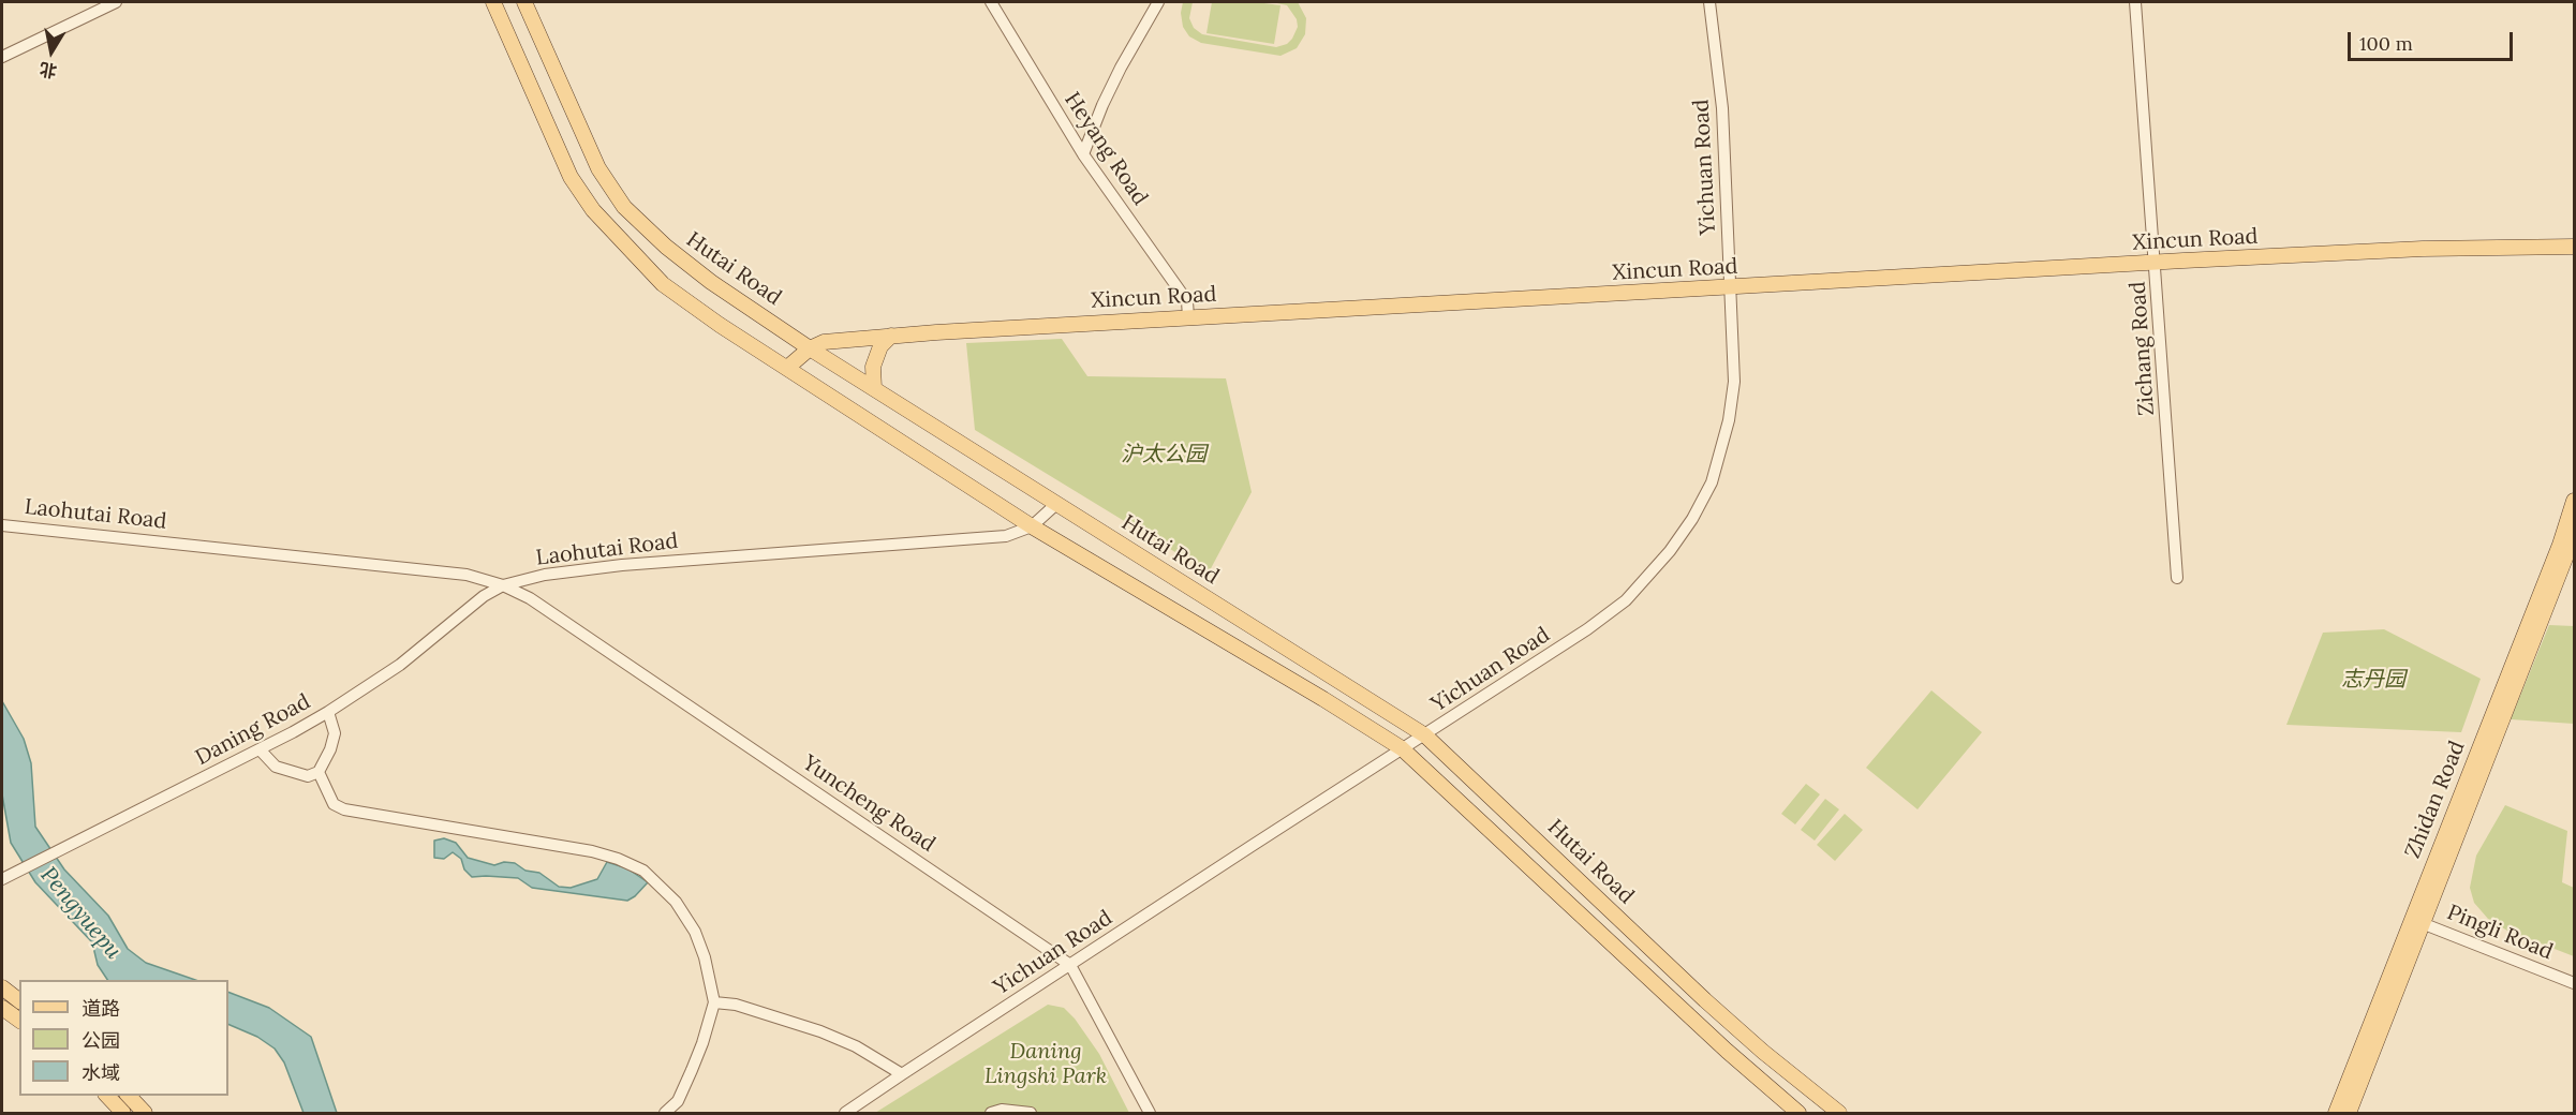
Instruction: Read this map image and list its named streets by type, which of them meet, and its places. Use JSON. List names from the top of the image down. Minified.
{"streets":{"main road":["Xincun Road","Hutai Road","Zhidan Road"],"street":["Heyang Road","Yichuan Road","Zichang Road","Laohutai Road","Daning Road","Yuncheng Road","Pingli Road"]},"crossings":[["Heyang Road","Xincun Road"],["Yichuan Road","Xincun Road"],["Yichuan Road","Hutai Road"],["Yichuan Road","Yuncheng Road"],["Xincun Road","Hutai Road"],["Xincun Road","Zichang Road"],["Hutai Road","Laohutai Road"],["Laohutai Road","Daning Road"],["Laohutai Road","Yuncheng Road"],["Daning Road","Yuncheng Road"],["Zhidan Road","Pingli Road"]],"water":["Pengyuepu"],"parks":["沪太公园","志丹园","Daning Lingshi Park"],"legend":["道路","公园","水域"],"scale_bar":"100 m","north":"bottom"}
